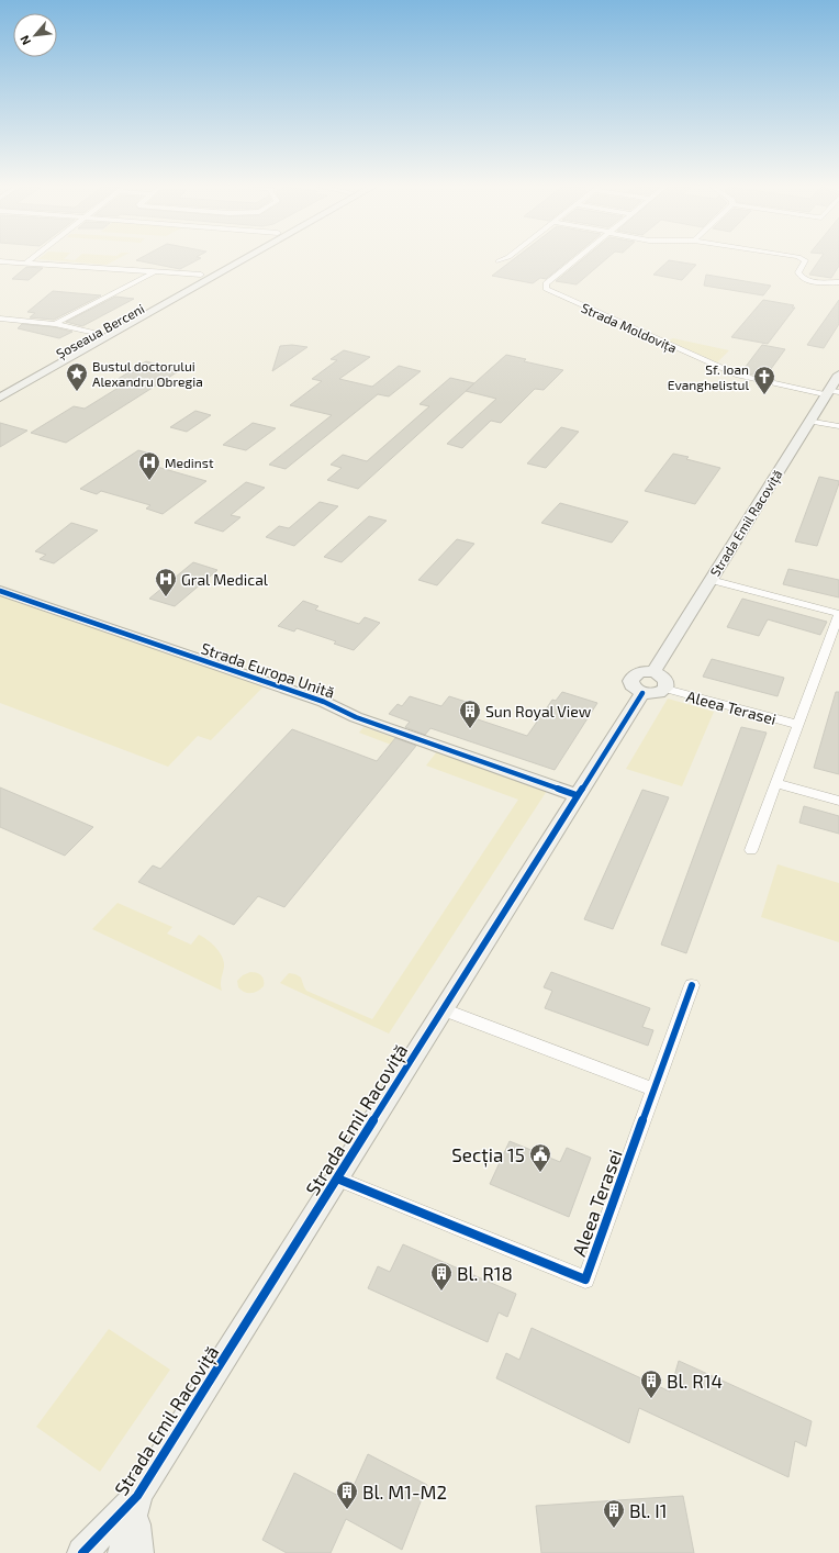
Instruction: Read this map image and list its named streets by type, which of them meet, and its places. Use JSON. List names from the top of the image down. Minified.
{"streets":{"street":["Strada Moldovița","Șoseaua Berceni","Strada Emil Racoviță","Strada Europa Unită","Aleea Terasei"]},"crossings":[["Strada Moldovița","Strada Emil Racoviță"],["Strada Emil Racoviță","Strada Europa Unită"],["Strada Emil Racoviță","Aleea Terasei"]],"places":{"place":["Bustul doctorului Alexandru Obregia"],"church":["Sf. Ioan Evanghelistul"],"hospital":["Medinst","Gral Medical"],"building":["Sun Royal View","Bl. R18","Bl. R14","Bl. M1-M2","Bl. I1"],"public building":["Secția 15"]},"north":"bottom left"}
